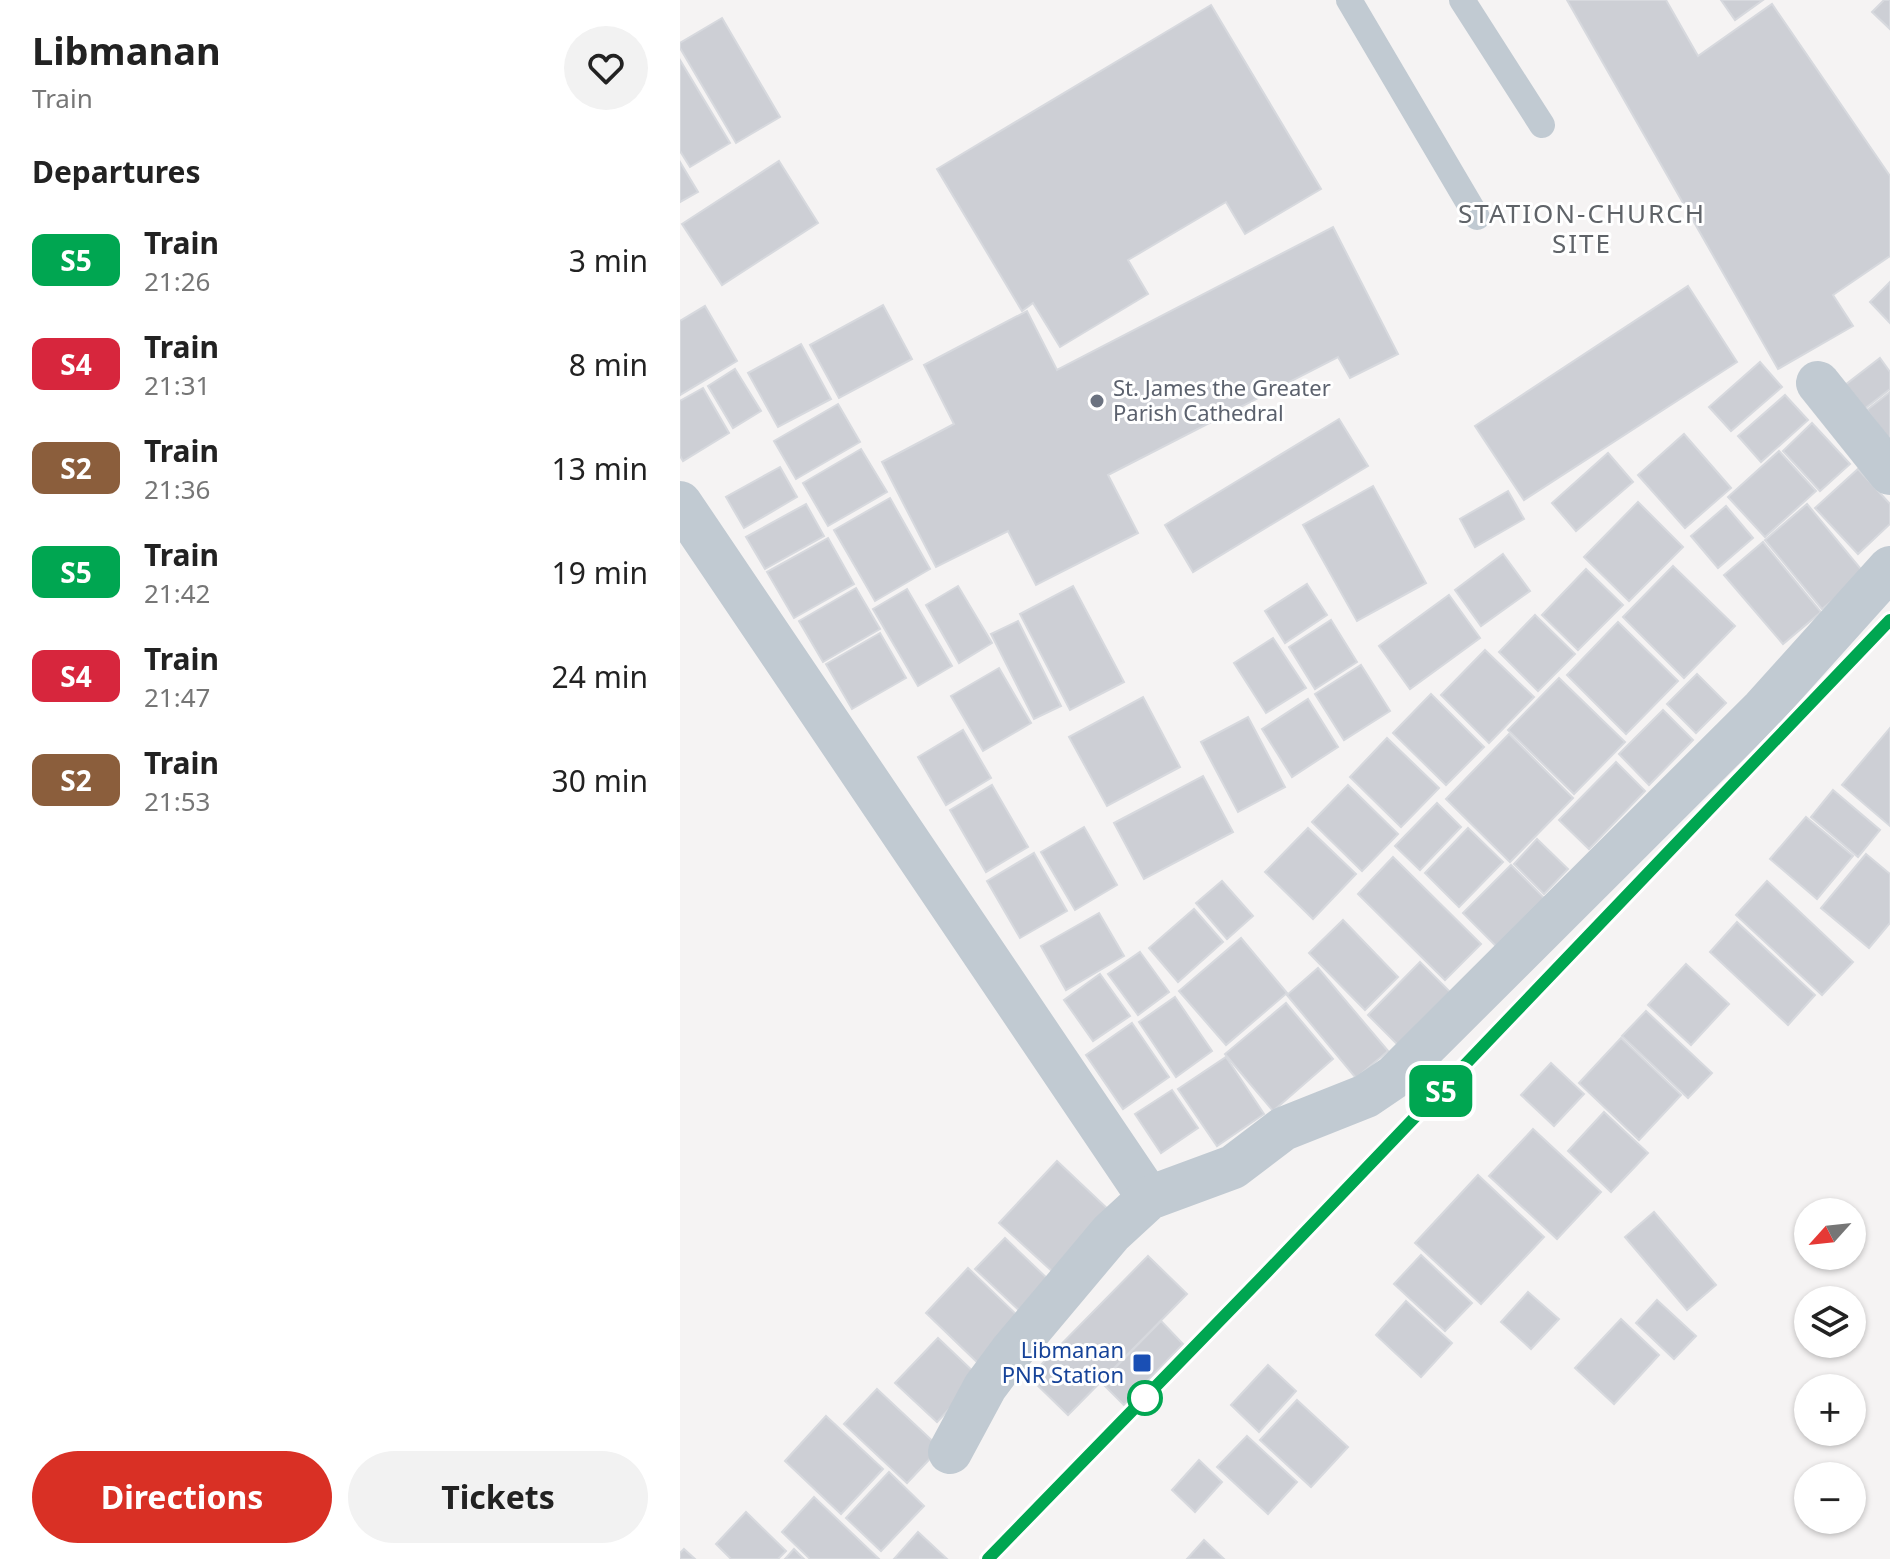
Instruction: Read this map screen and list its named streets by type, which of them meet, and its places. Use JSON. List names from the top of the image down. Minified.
{"districts":["STATION-CHURCH SITE"],"places":{"other":["St. James the Greater Parish Cathedral"],"transit":["Libmanan PNR Station"]},"north":"bottom left","page":{"heading":[["Libmanan","Train"],"Departures"],"on_map":"S5","list":[{"mark":"S5","name":"Train","note":"21:26","value":"3 min"},{"mark":"S4","name":"Train","note":"21:31","value":"8 min"},{"mark":"S2","name":"Train","note":"21:36","value":"13 min"},{"mark":"S5","name":"Train","note":"21:42","value":"19 min"},{"mark":"S4","name":"Train","note":"21:47","value":"24 min"},{"mark":"S2","name":"Train","note":"21:53","value":"30 min"}],"map_buttons":["+","−"],"buttons":["Directions","Tickets"]}}
